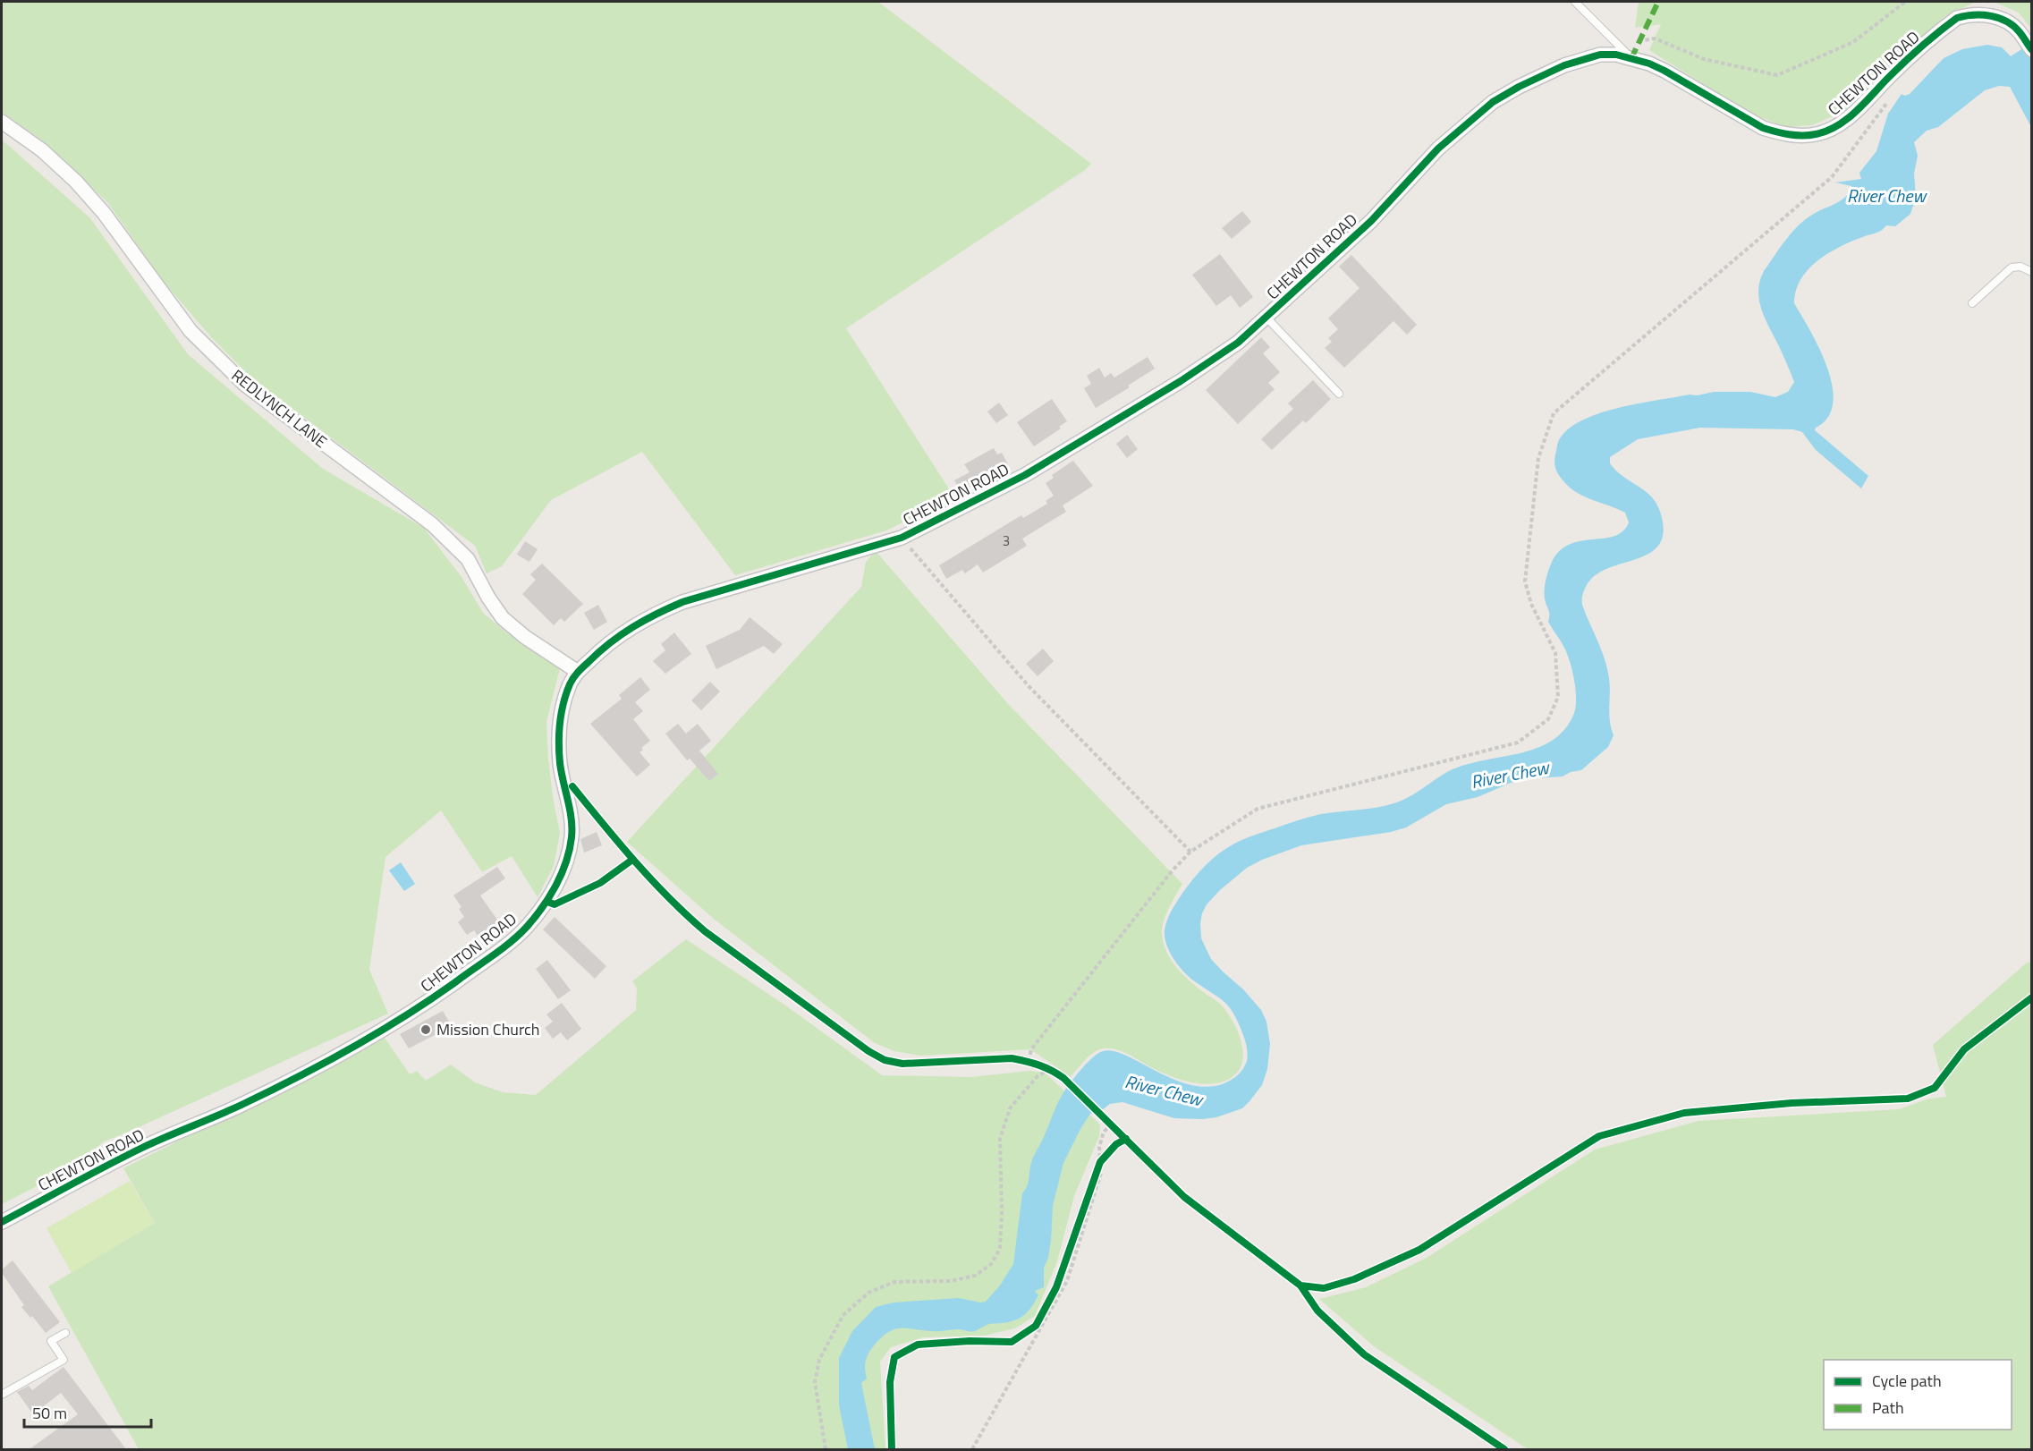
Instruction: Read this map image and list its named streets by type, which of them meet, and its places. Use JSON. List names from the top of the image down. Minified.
{"streets":{"street":["CHEWTON ROAD","REDLYNCH LANE"]},"crossings":[["CHEWTON ROAD","REDLYNCH LANE"]],"water":["River Chew"],"places":["Mission Church"],"house_numbers":["3"],"legend":["Cycle path","Path"],"scale_bar":"50 m"}
